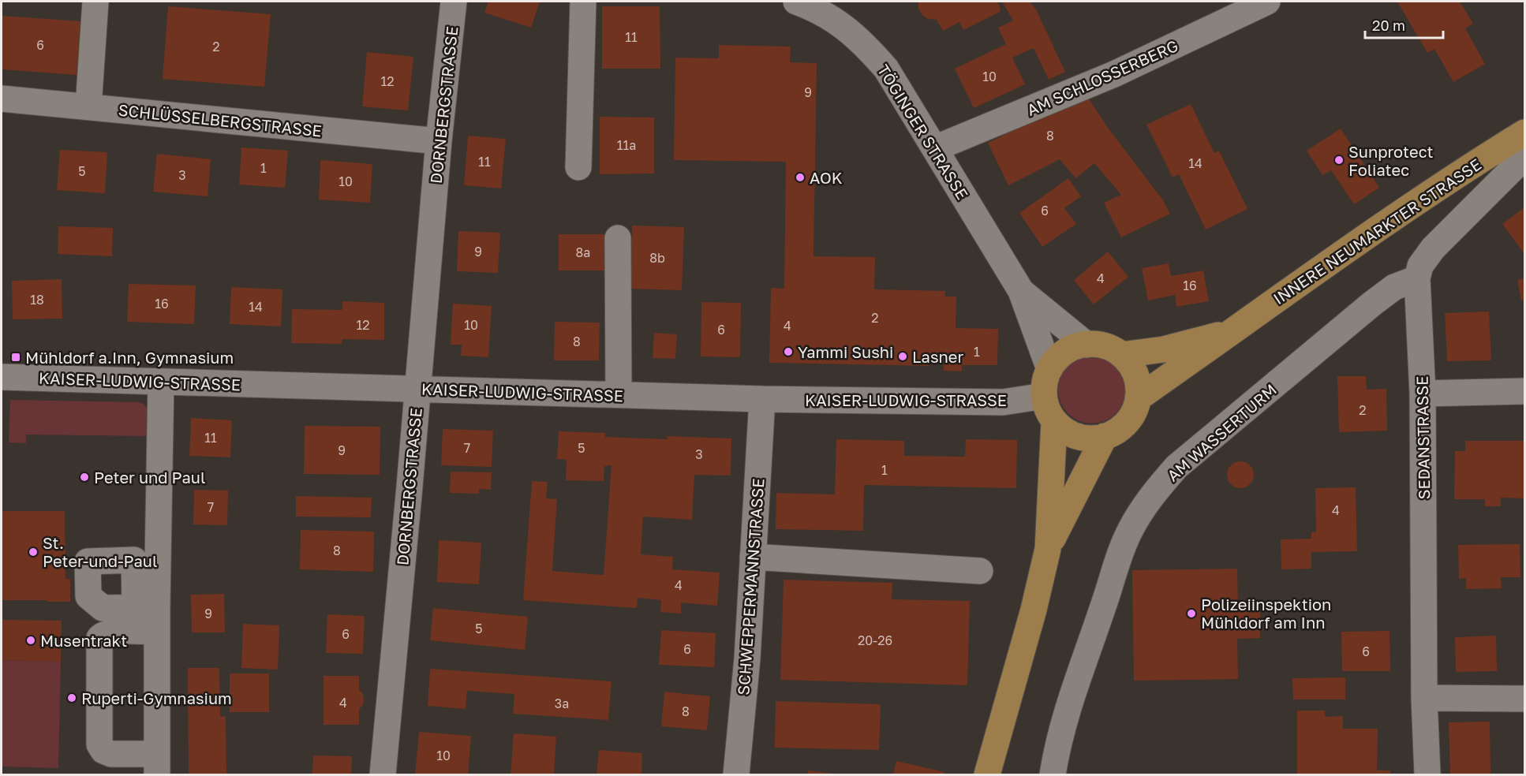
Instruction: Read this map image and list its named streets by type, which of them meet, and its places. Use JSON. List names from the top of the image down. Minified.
{"streets":{"main road":["INNERE NEUMARKTER STRASSE"],"street":["AM SCHLOSSERBERG","DORNBERGSTRASSE","SCHLÜSSELBERGSTRASSE","TÖGINGER STRASSE","KAISER-LUDWIG-STRASSE","AM WASSERTURM","SEDANSTRASSE","SCHWEPPERMANNSTRASSE"]},"crossings":[["AM SCHLOSSERBERG","TÖGINGER STRASSE"],["DORNBERGSTRASSE","SCHLÜSSELBERGSTRASSE"],["DORNBERGSTRASSE","KAISER-LUDWIG-STRASSE"],["TÖGINGER STRASSE","INNERE NEUMARKTER STRASSE"],["TÖGINGER STRASSE","KAISER-LUDWIG-STRASSE"],["INNERE NEUMARKTER STRASSE","KAISER-LUDWIG-STRASSE"],["INNERE NEUMARKTER STRASSE","SEDANSTRASSE"],["KAISER-LUDWIG-STRASSE","SCHWEPPERMANNSTRASSE"],["AM WASSERTURM","SEDANSTRASSE"]],"places":{"other":["Sunprotect Foliatec","AOK","Yammi Sushi","Lasner","Peter und Paul","St. Peter-und-Paul","Polizeiinspektion Mühldorf am Inn","Musentrakt","Ruperti-Gymnasium"],"transit":["Mühldorf a.Inn, Gymnasium"]},"house_numbers":["11","6","2","10","12","9","8","11a","11","14","1","5","3","10","6","9","8a","8b","4","16","18","16","14","2","12","10","4","6","8","1","2","11","7","5","9","3","1","7","4","8","4","9","5","6","20-26","6","6","4","3a","8","10"],"scale_bar":"20 m"}
